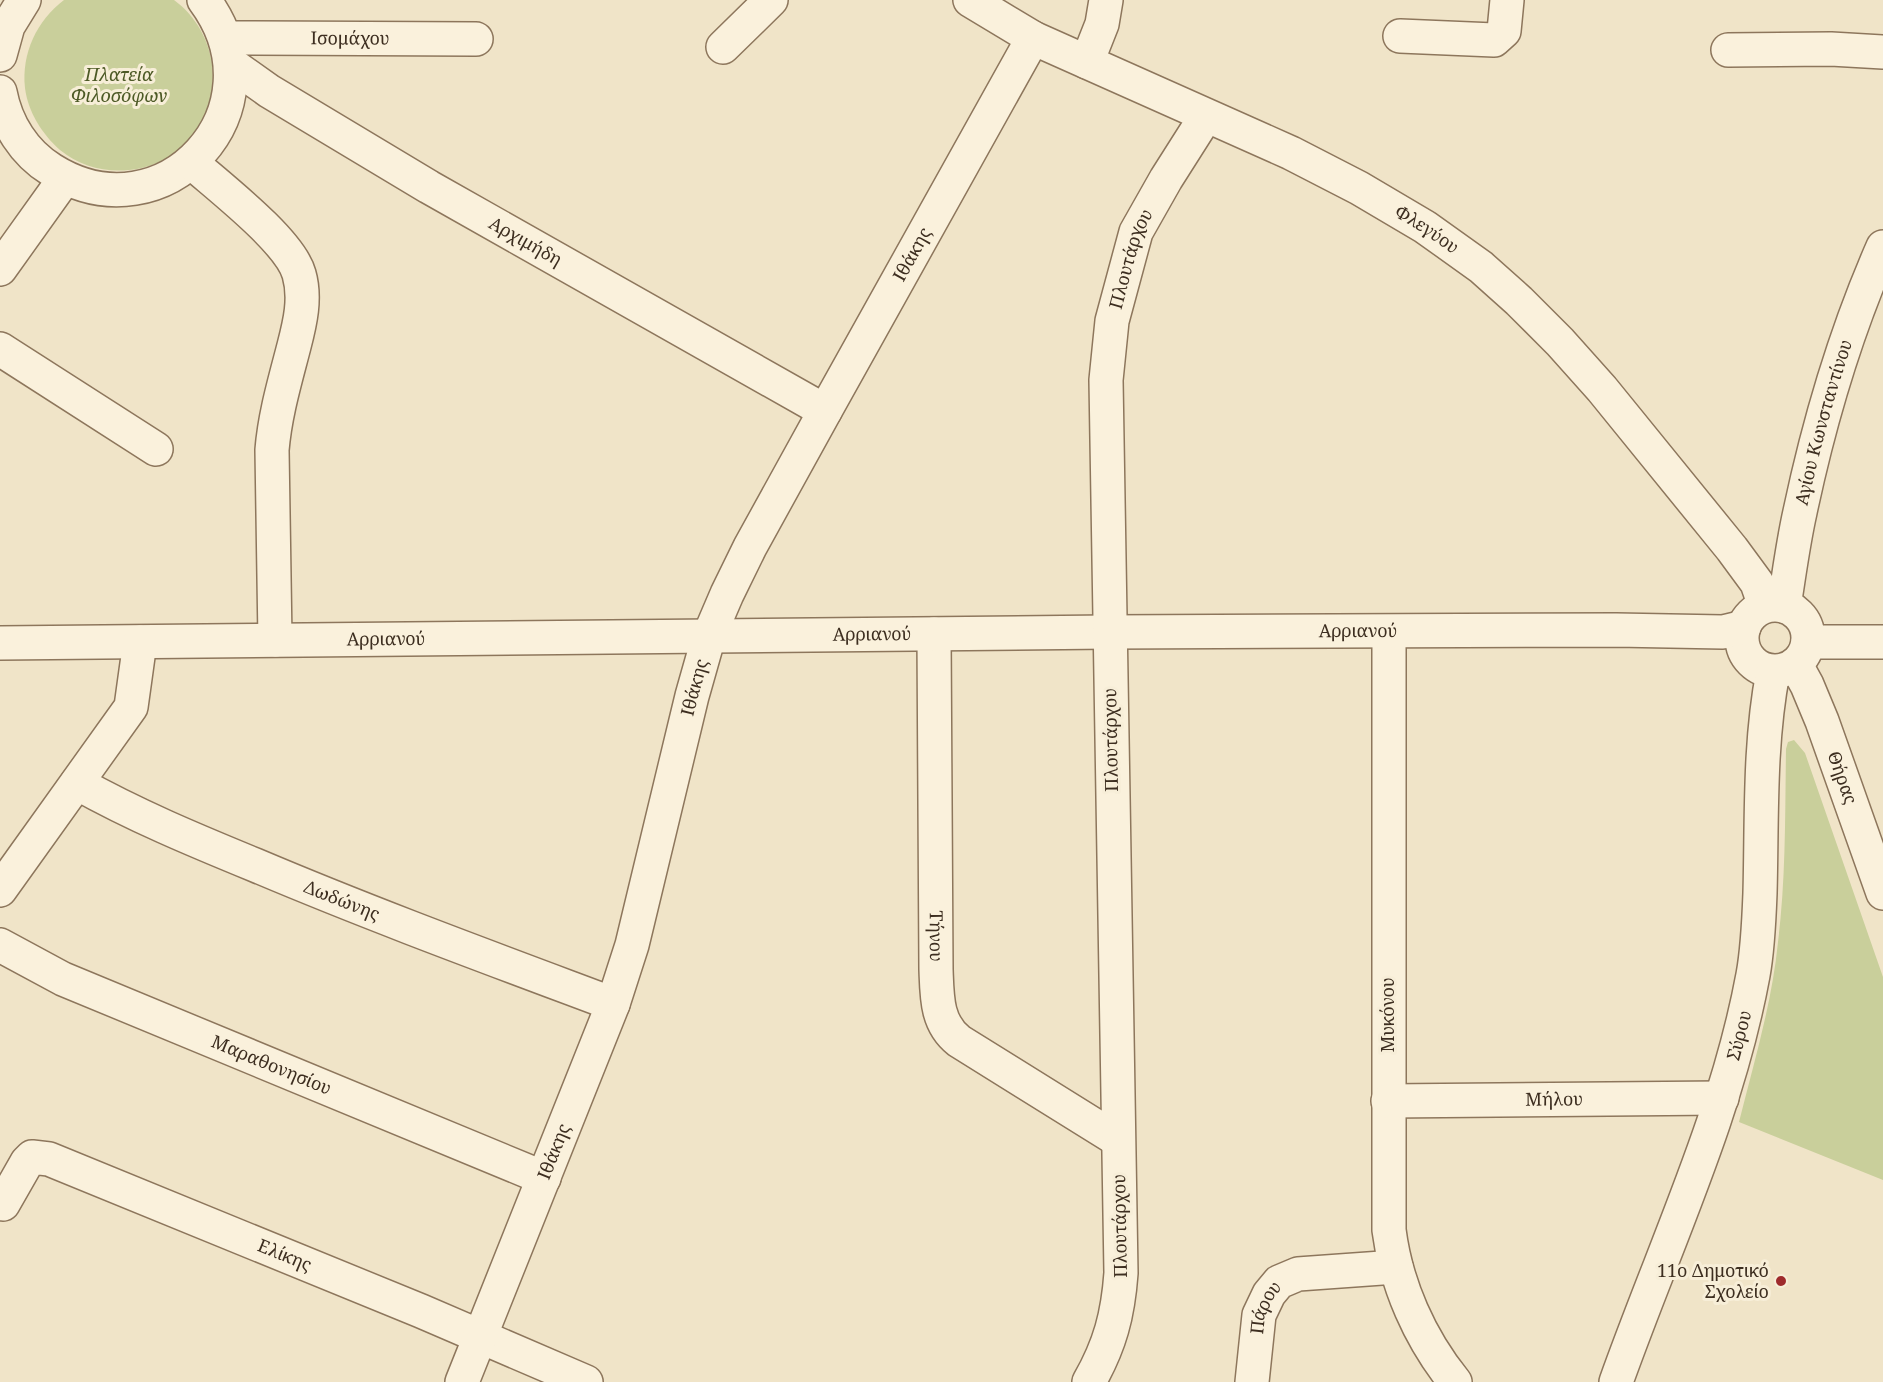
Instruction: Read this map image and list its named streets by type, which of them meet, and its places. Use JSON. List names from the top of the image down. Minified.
{"streets":{"street":["Ισομάχου","Φλεγύου","Αρχιμήδη","Ιθάκης","Πλουτάρχου","Αγίου Κωνσταντίνου","Αρριανού","Θήρας","Δωδώνης","Τήνου","Μυκόνου","Σύρου","Μαραθονησίου","Μήλου","Ελίκης","Πάρου"]},"crossings":[["Ισομάχου","Αρχιμήδη"],["Φλεγύου","Ιθάκης"],["Φλεγύου","Πλουτάρχου"],["Φλεγύου","Αγίου Κωνσταντίνου"],["Φλεγύου","Αρριανού"],["Φλεγύου","Θήρας"],["Φλεγύου","Σύρου"],["Αρχιμήδη","Ιθάκης"],["Ιθάκης","Αρριανού"],["Ιθάκης","Δωδώνης"],["Ιθάκης","Μαραθονησίου"],["Ιθάκης","Ελίκης"],["Πλουτάρχου","Αρριανού"],["Πλουτάρχου","Τήνου"],["Αγίου Κωνσταντίνου","Αρριανού"],["Αγίου Κωνσταντίνου","Θήρας"],["Αγίου Κωνσταντίνου","Σύρου"],["Αρριανού","Θήρας"],["Αρριανού","Τήνου"],["Αρριανού","Μυκόνου"],["Αρριανού","Σύρου"],["Θήρας","Σύρου"],["Μυκόνου","Μήλου"],["Μυκόνου","Πάρου"],["Σύρου","Μήλου"]],"parks":["Πλατεία Φιλοσόφων"],"places":["11ο Δημοτικό Σχολείο"]}
